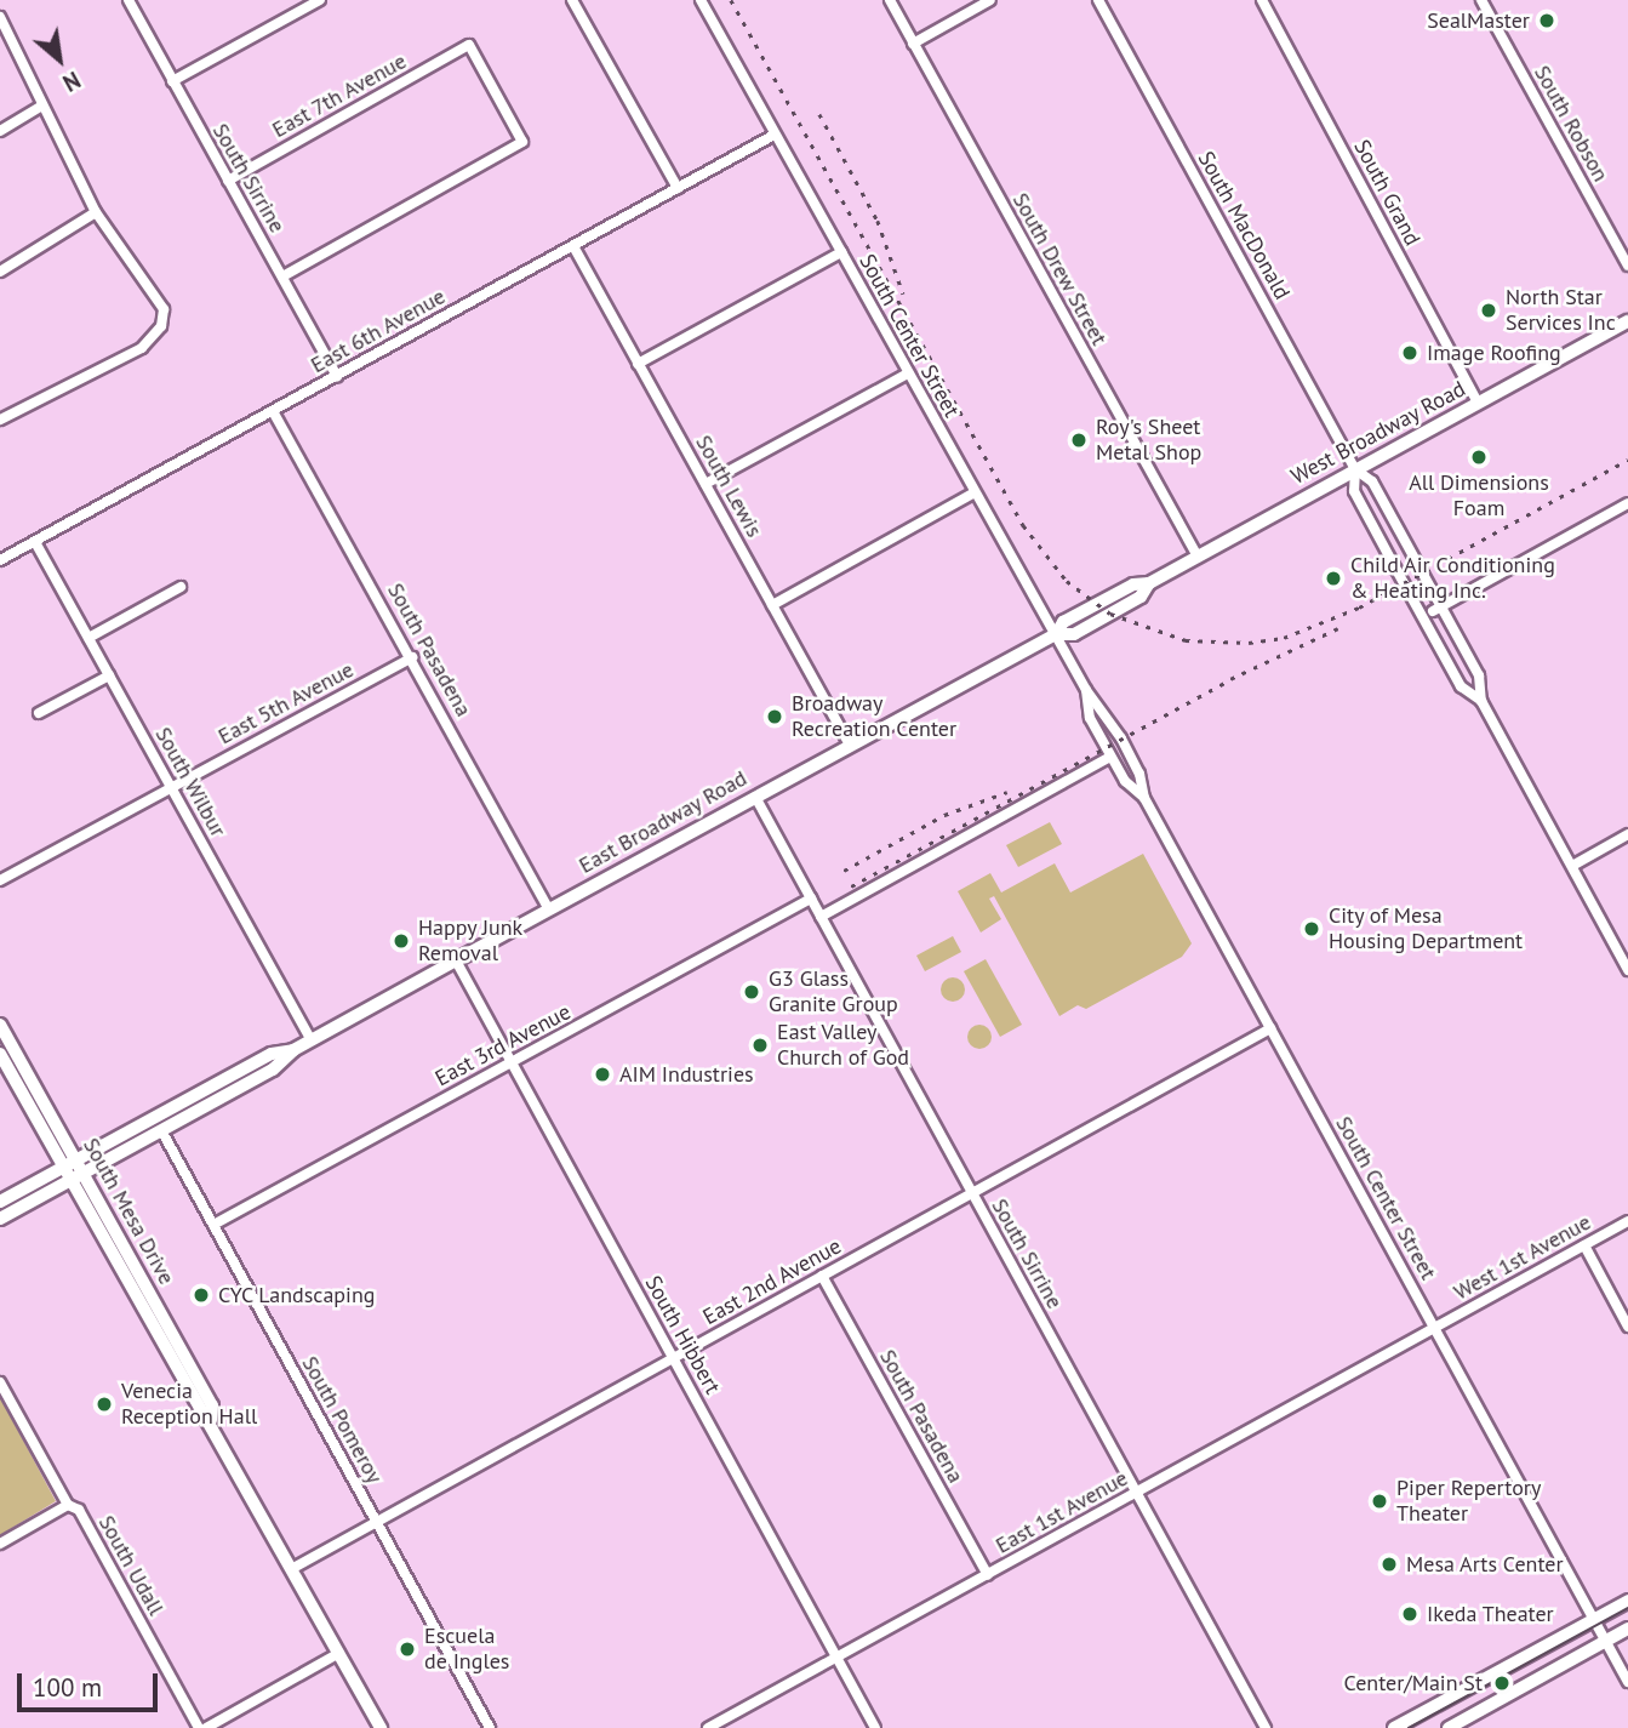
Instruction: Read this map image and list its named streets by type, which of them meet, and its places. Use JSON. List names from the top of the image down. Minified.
{"streets":{"main road":["West Broadway Road","East Broadway Road","South Mesa Drive"],"street":["East 7th Avenue","South Robson","South Sirrine","South Grand","South MacDonald","South Drew Street","East 6th Avenue","South Center Street","South Lewis","South Pasadena","East 5th Avenue","South Wilbur","East 3rd Avenue","West 1st Avenue","East 2nd Avenue","South Hibbert","South Pomeroy","East 1st Avenue","South Udall"]},"crossings":[["East 7th Avenue","South Sirrine"],["South Sirrine","East 6th Avenue"],["South Sirrine","East Broadway Road"],["South Sirrine","East 3rd Avenue"],["South Sirrine","East 2nd Avenue"],["South Sirrine","East 1st Avenue"],["South Grand","West Broadway Road"],["South MacDonald","West Broadway Road"],["South Drew Street","West Broadway Road"],["East 6th Avenue","South Center Street"],["East 6th Avenue","South Lewis"],["East 6th Avenue","South Pasadena"],["East 6th Avenue","South Wilbur"],["South Center Street","West Broadway Road"],["South Center Street","East Broadway Road"],["South Center Street","West 1st Avenue"],["South Center Street","East 2nd Avenue"],["South Center Street","East 1st Avenue"],["West Broadway Road","East Broadway Road"],["South Lewis","East Broadway Road"],["South Pasadena","East 5th Avenue"],["South Pasadena","East Broadway Road"],["South Pasadena","East 2nd Avenue"],["South Pasadena","East 1st Avenue"],["East 5th Avenue","South Wilbur"],["South Wilbur","East Broadway Road"],["East Broadway Road","South Mesa Drive"],["East Broadway Road","South Hibbert"],["East Broadway Road","South Pomeroy"],["East 3rd Avenue","South Hibbert"],["East 3rd Avenue","South Pomeroy"],["South Mesa Drive","East 2nd Avenue"],["West 1st Avenue","East 1st Avenue"],["East 2nd Avenue","South Hibbert"],["East 2nd Avenue","South Pomeroy"],["South Hibbert","East 1st Avenue"]],"places":["SealMaster","North Star Services Inc","Image Roofing","Roy's Sheet Metal Shop","All Dimensions Foam","Child Air Conditioning & Heating Inc.","Broadway Recreation Center","City of Mesa Housing Department","Happy Junk Removal","G3 Glass Granite Group","East Valley Church of God","AIM Industries","CYC Landscaping","Venecia Reception Hall","Piper Repertory Theater","Mesa Arts Center","Ikeda Theater","Escuela de Ingles","Center/Main St"],"scale_bar":"100 m","north":"bottom right"}
